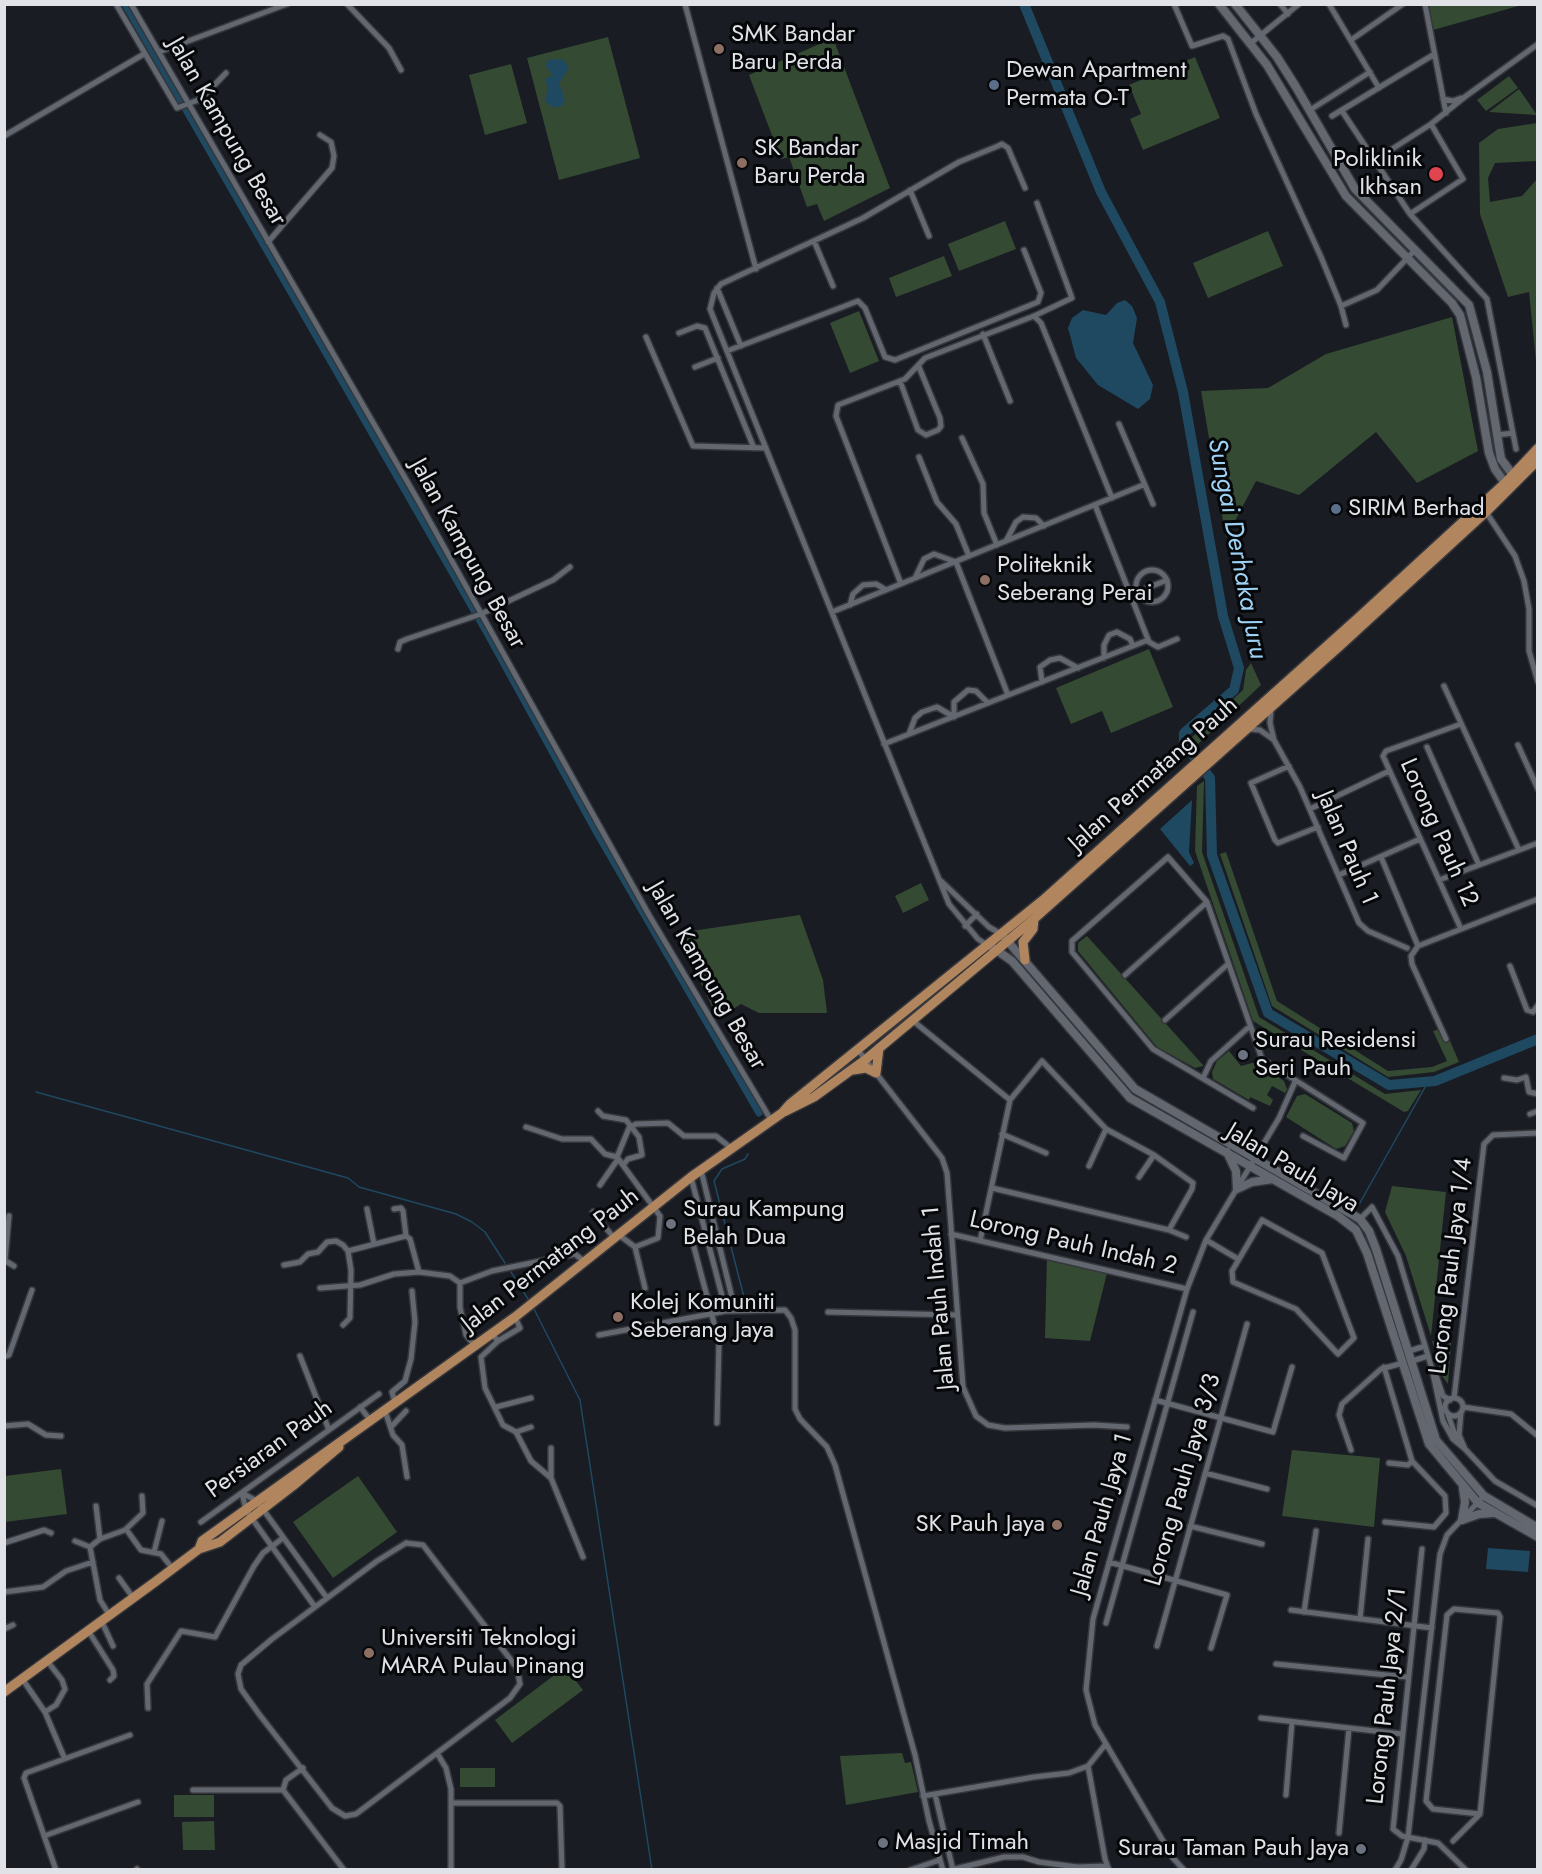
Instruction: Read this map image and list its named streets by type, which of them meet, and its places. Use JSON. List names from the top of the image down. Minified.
{"streets":{"main road":["Jalan Permatang Pauh"],"street":["Jalan Kampung Besar","Lorong Pauh 12","Jalan Pauh 1","Jalan Pauh Jaya","Lorong Pauh Indah 2","Lorong Pauh Jaya 1/4","Jalan Pauh Indah 1","Persiaran Pauh","Lorong Pauh Jaya 3/3","Jalan Pauh Jaya 1","Lorong Pauh Jaya 2/1"]},"crossings":[["Jalan Kampung Besar","Jalan Permatang Pauh"],["Jalan Permatang Pauh","Jalan Pauh 1"],["Jalan Permatang Pauh","Jalan Pauh Jaya"],["Jalan Permatang Pauh","Jalan Pauh Indah 1"],["Jalan Permatang Pauh","Persiaran Pauh"],["Jalan Pauh Jaya","Jalan Pauh Jaya 1"],["Lorong Pauh Indah 2","Jalan Pauh Indah 1"],["Lorong Pauh Indah 2","Jalan Pauh Jaya 1"]],"water":["Sungai Derhaka Juru"],"places":["SMK Bandar Baru Perda","Dewan Apartment Permata O-T","SK Bandar Baru Perda","Poliklinik Ikhsan","SIRIM Berhad","Politeknik Seberang Perai","Surau Residensi Seri Pauh","Surau Kampung Belah Dua","Kolej Komuniti Seberang Jaya","SK Pauh Jaya","Universiti Teknologi MARA Pulau Pinang","Masjid Timah","Surau Taman Pauh Jaya"]}
